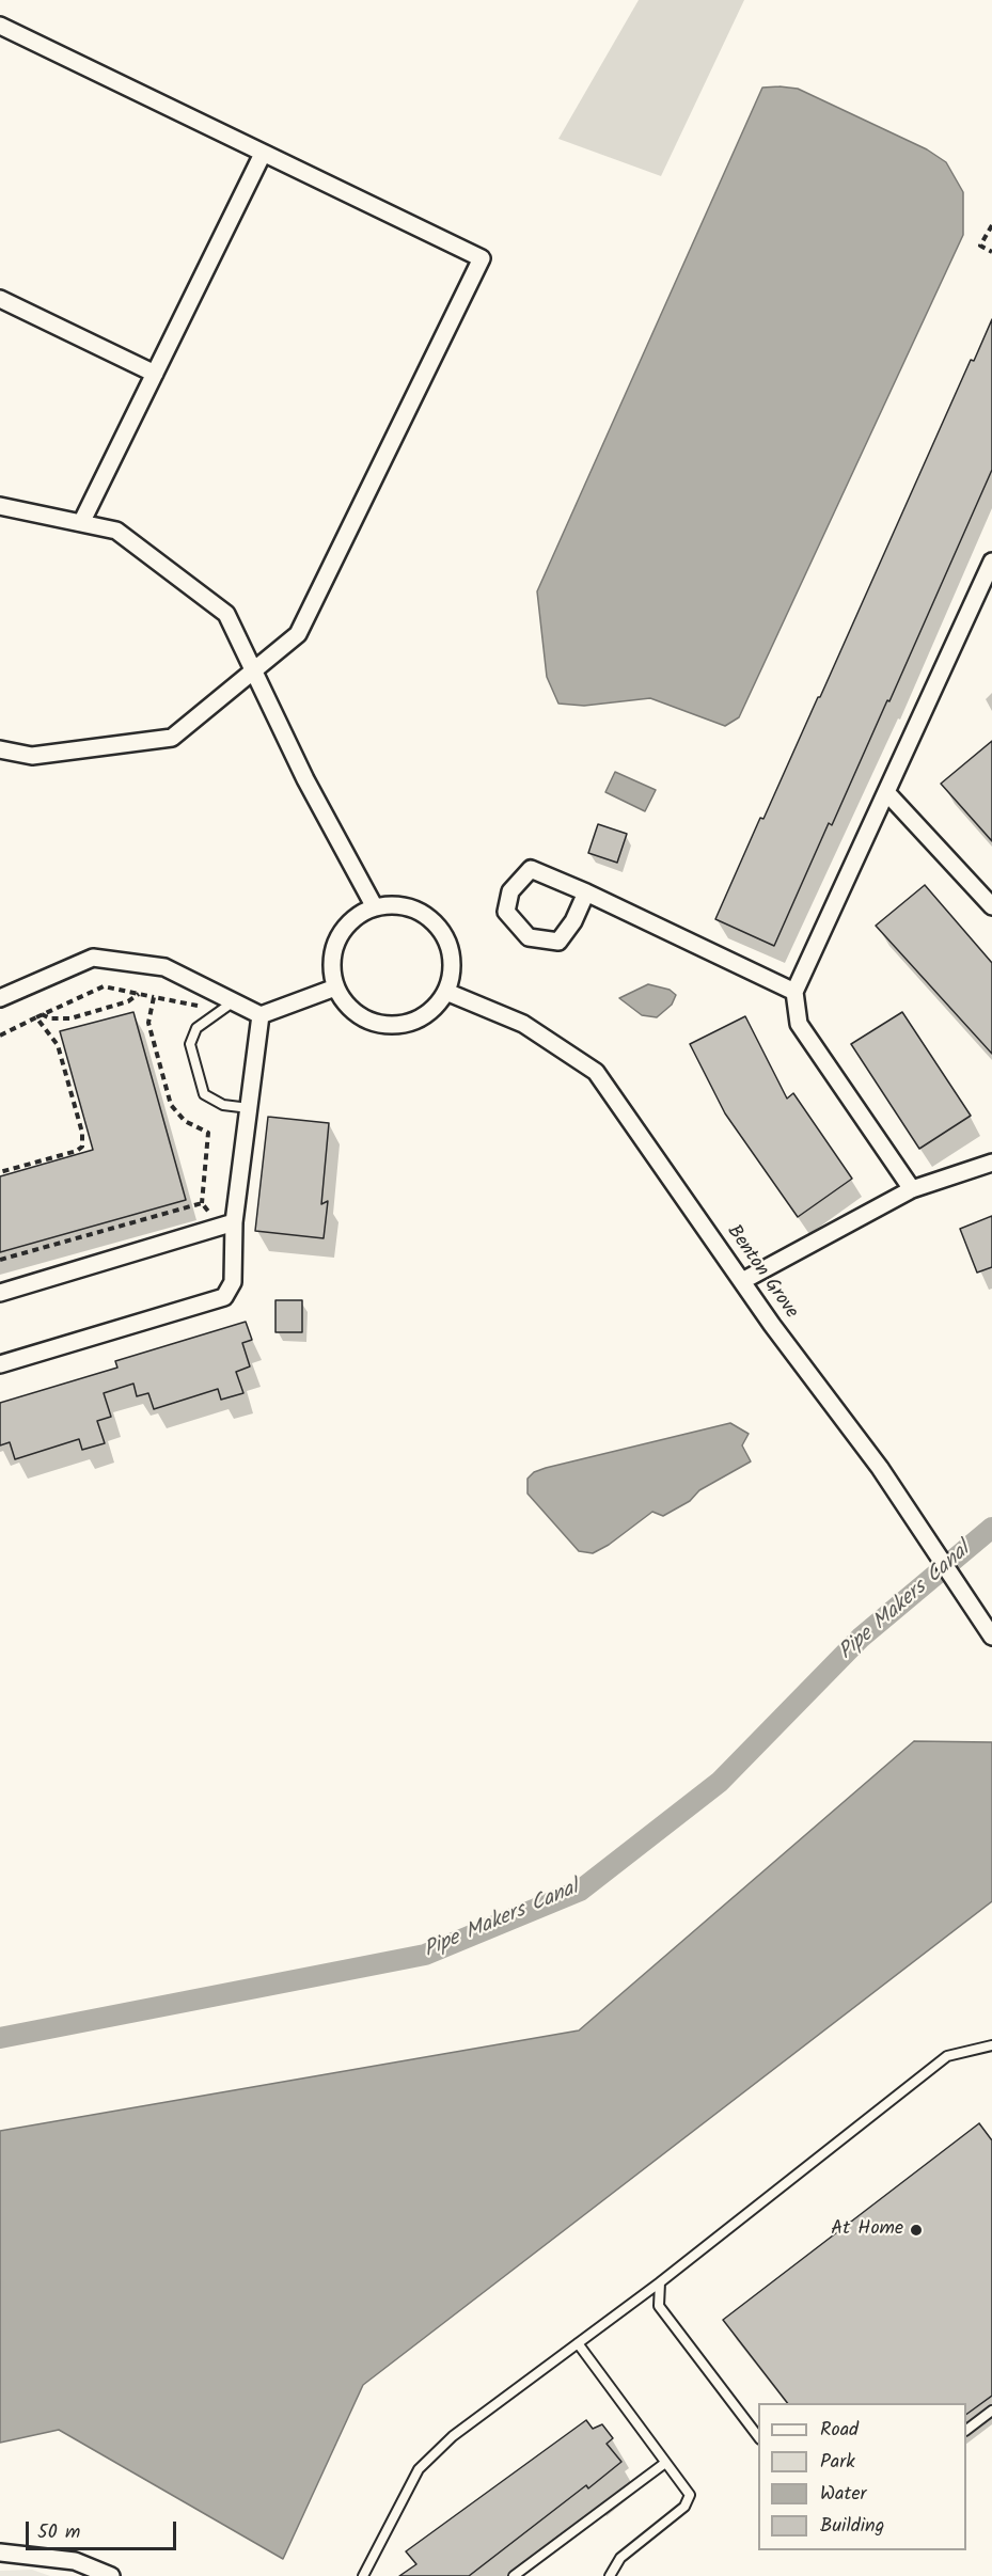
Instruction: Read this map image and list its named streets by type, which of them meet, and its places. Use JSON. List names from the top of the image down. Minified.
{"streets":{"street":["Benton Grove"]},"water":["Pipe Makers Canal"],"places":["At Home"],"legend":["Road","Park","Water","Building"],"scale_bar":"50 m"}
